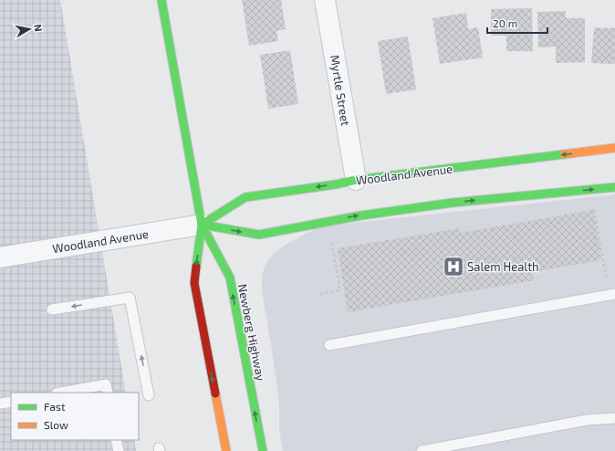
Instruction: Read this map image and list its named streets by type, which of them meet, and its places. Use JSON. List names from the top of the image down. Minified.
{"streets":{"main road":["Woodland Avenue","Newberg Highway"],"street":["Myrtle Street"]},"crossings":[["Myrtle Street","Woodland Avenue"],["Woodland Avenue","Newberg Highway"]],"places":{"hospital":["Salem Health"]},"legend":["Fast","Slow"],"scale_bar":"20 m","north":"right"}
